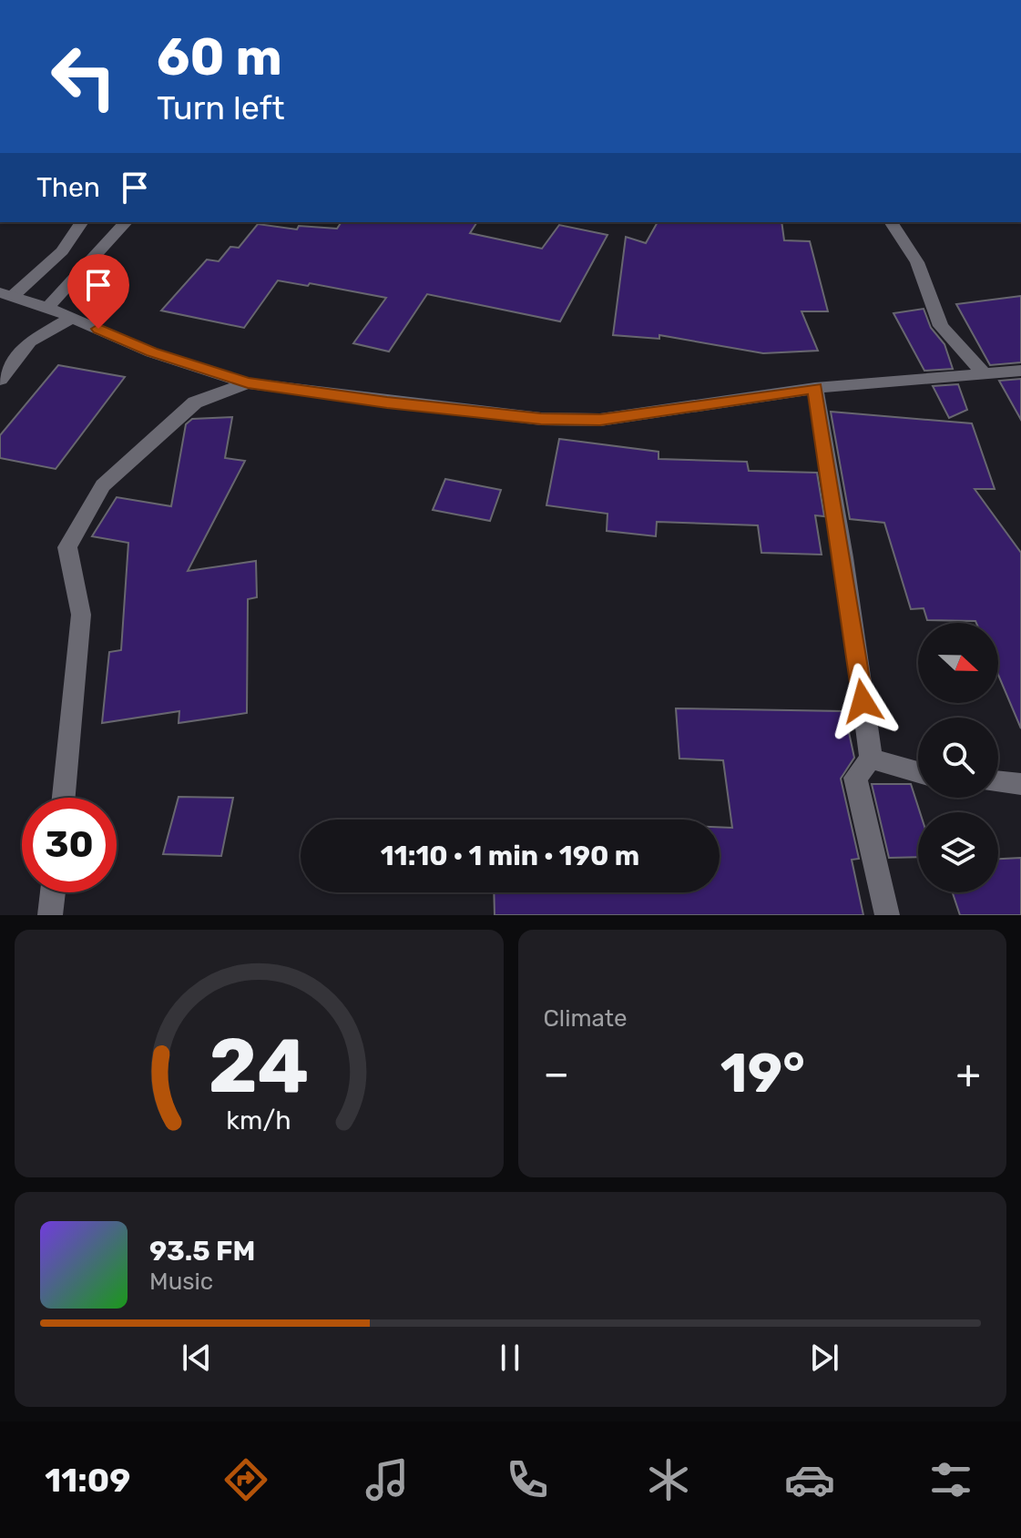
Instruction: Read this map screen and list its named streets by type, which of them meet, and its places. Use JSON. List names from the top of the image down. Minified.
{"north":"right","page":{"turn":["60 m","Turn left"],"then":"Then","limit":"30","trip":"11:10 · 1 min · 190 m","tile":"Climate","heat":["−","19°","+"],"song":["93.5 FM","Music"],"tabs":"11:09","gauge":["24","km/h"]}}
